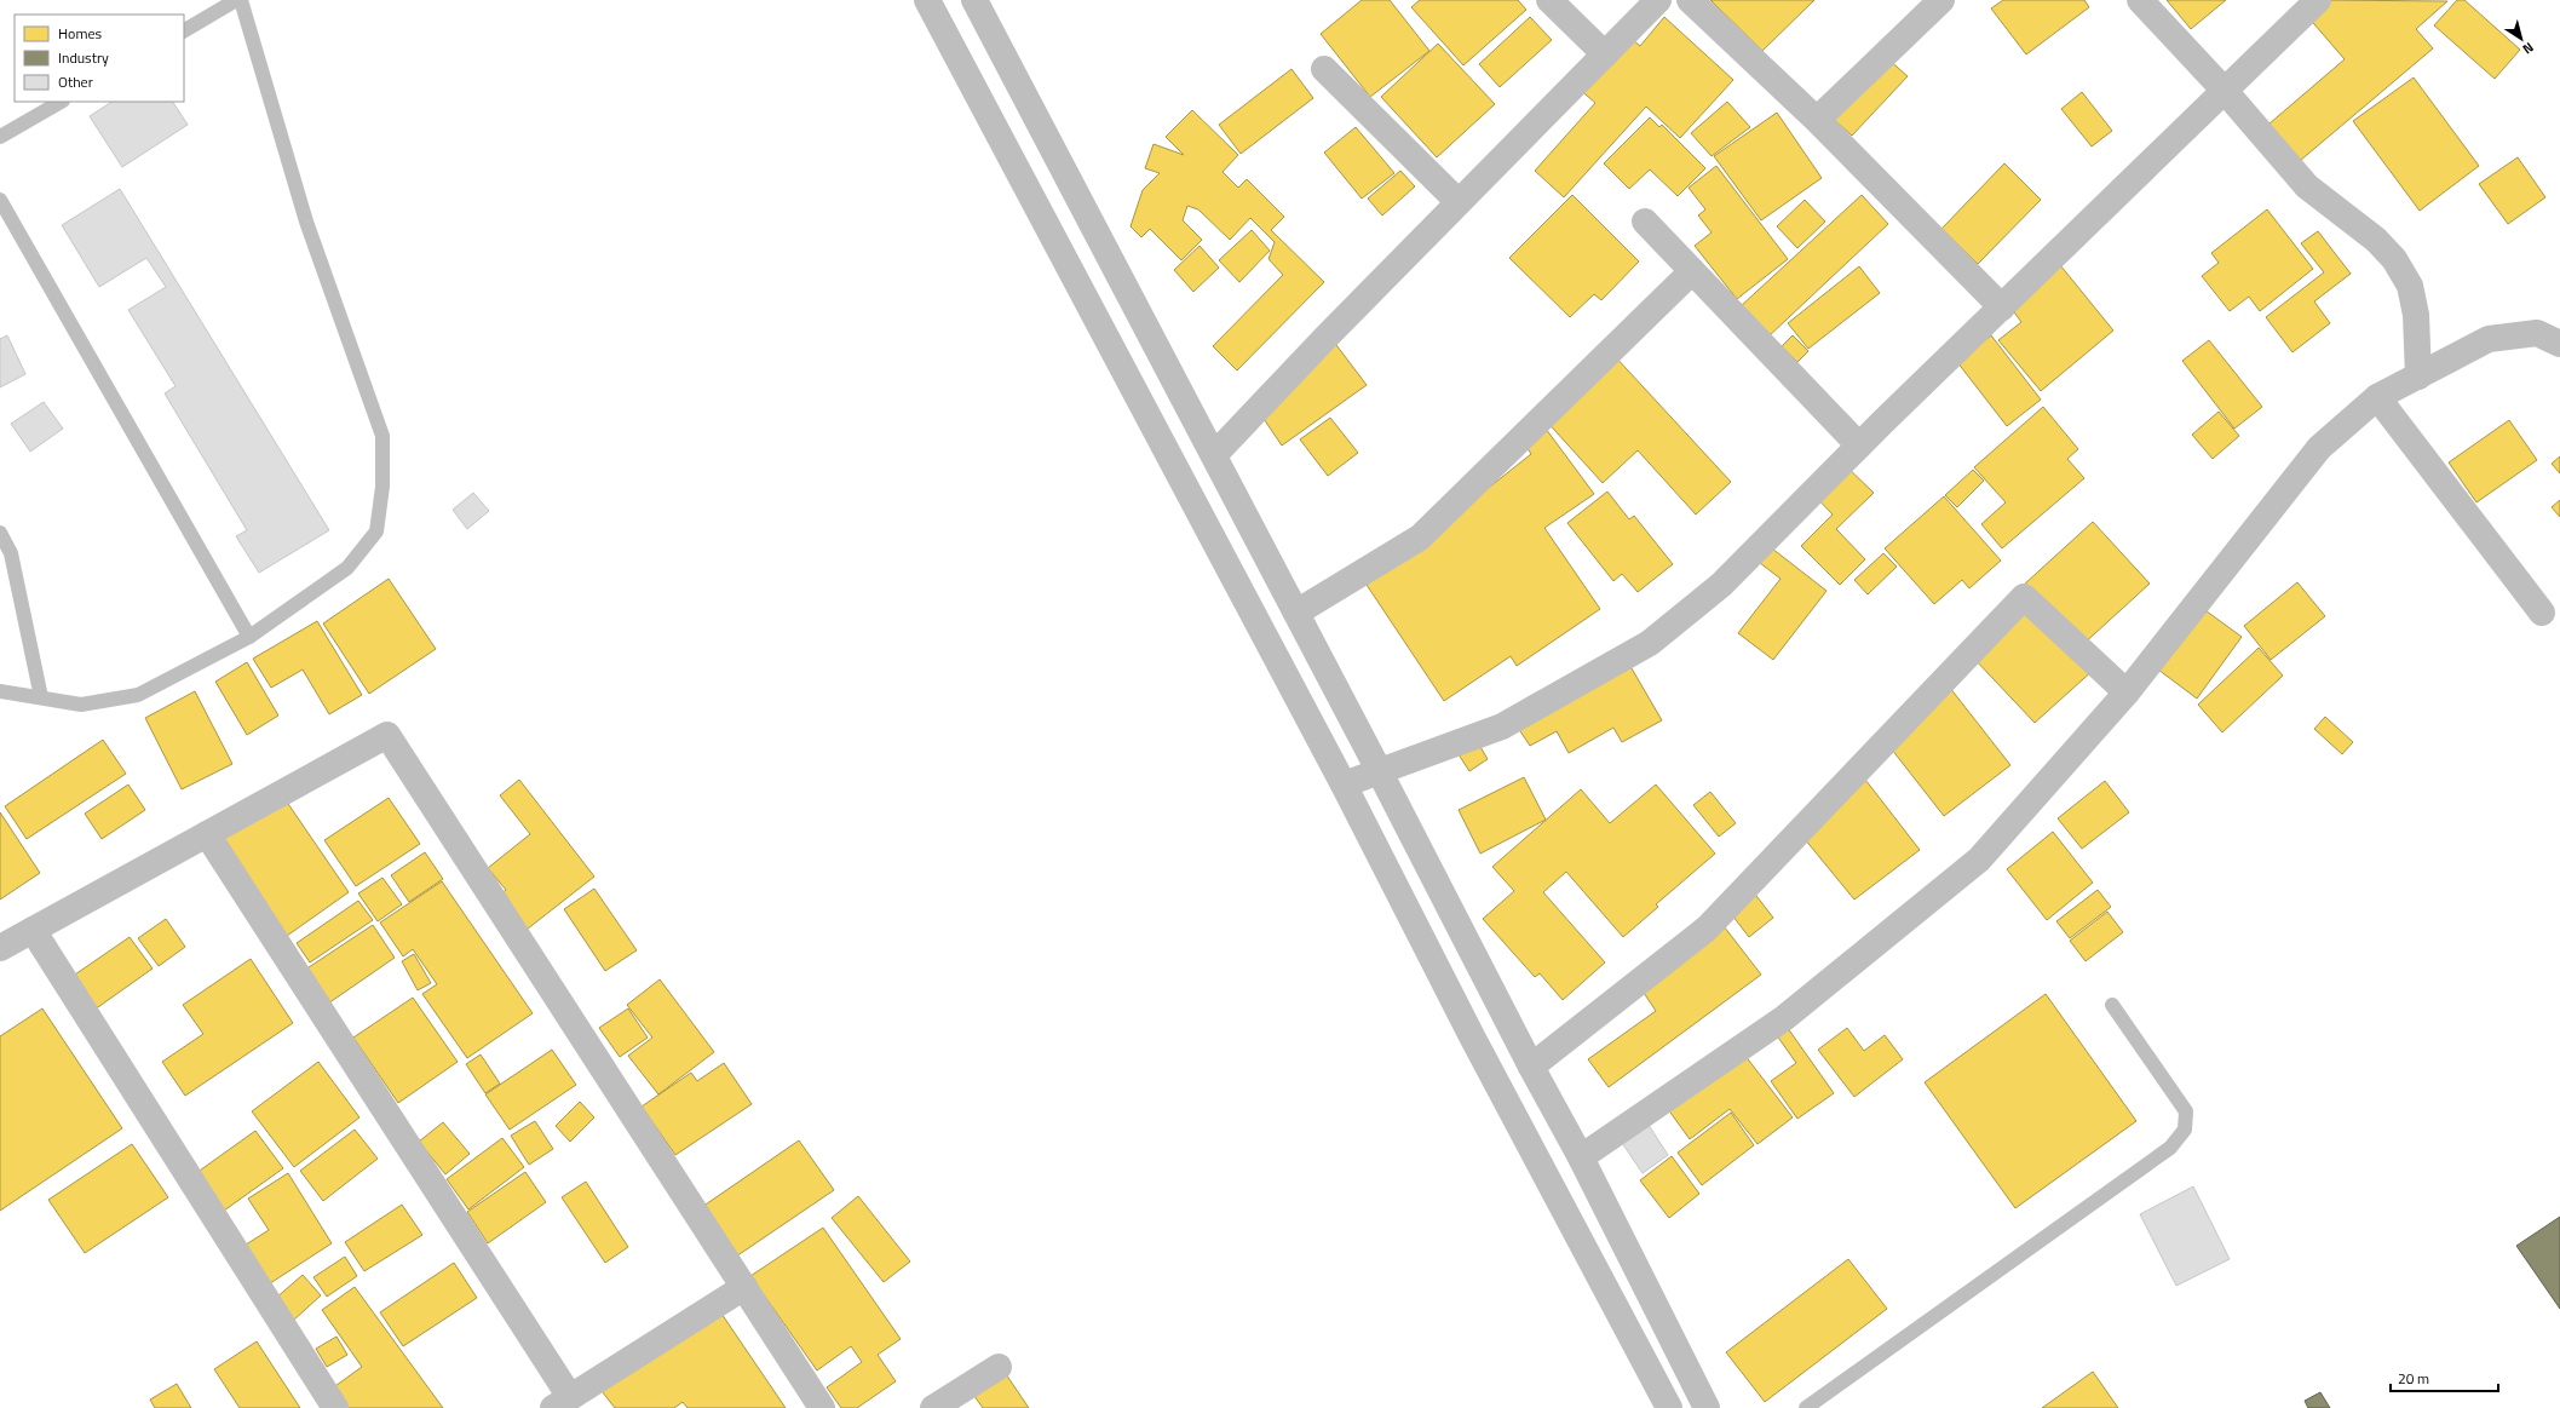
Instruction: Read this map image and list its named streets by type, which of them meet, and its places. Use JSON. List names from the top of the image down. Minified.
{"legend":["Homes","Industry","Other"],"scale_bar":"20 m","north":"bottom right"}
